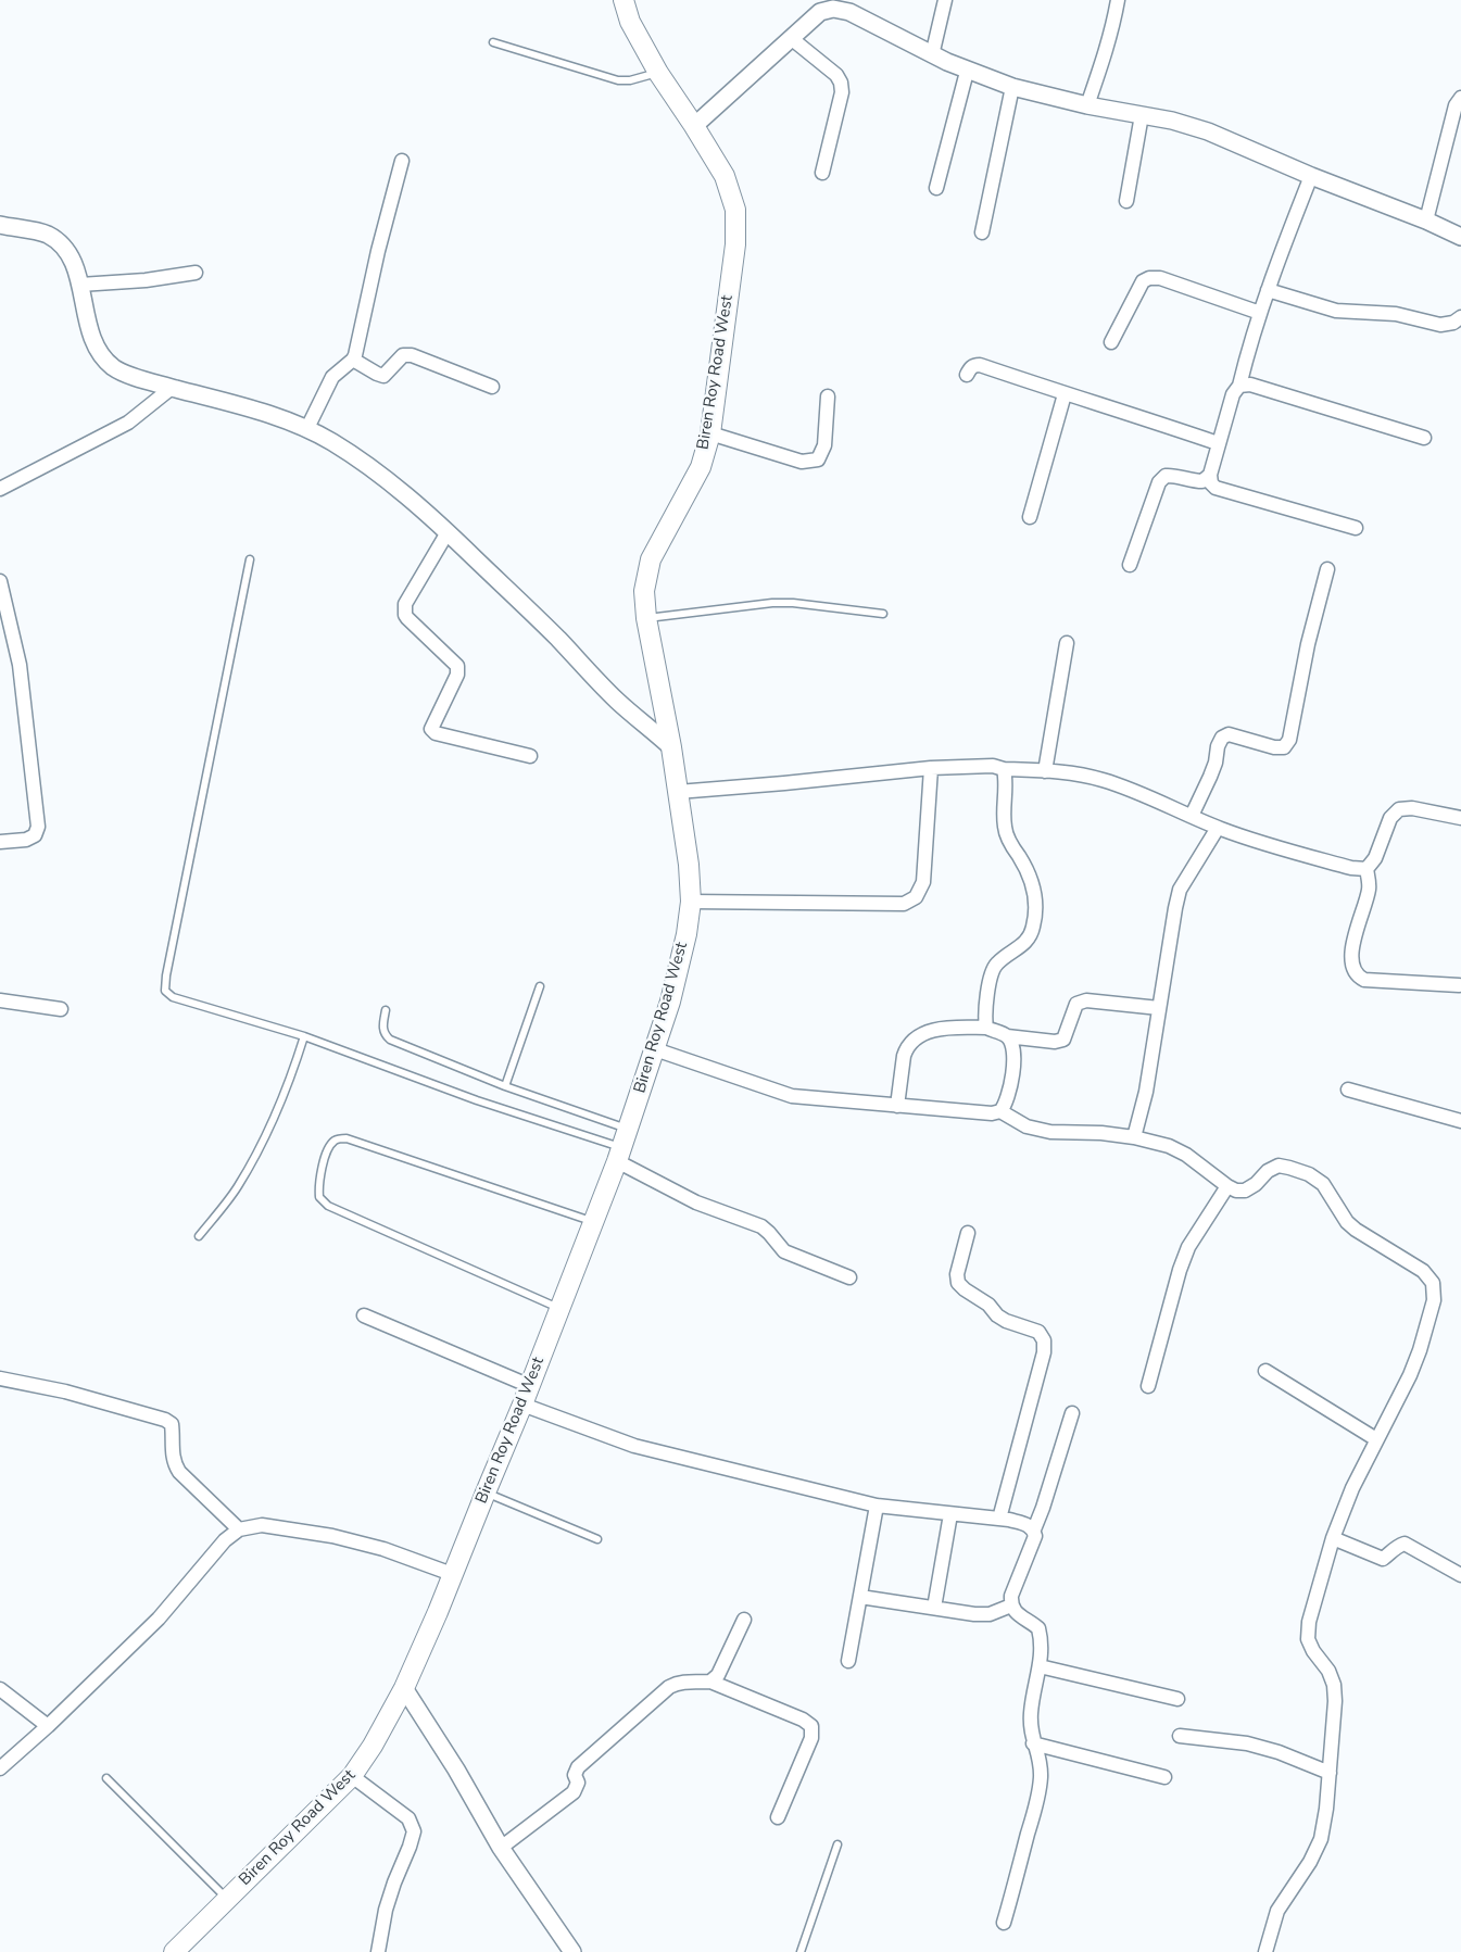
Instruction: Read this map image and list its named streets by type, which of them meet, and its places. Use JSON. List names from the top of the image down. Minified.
{"streets":{"main road":["Biren Roy Road West"]}}
